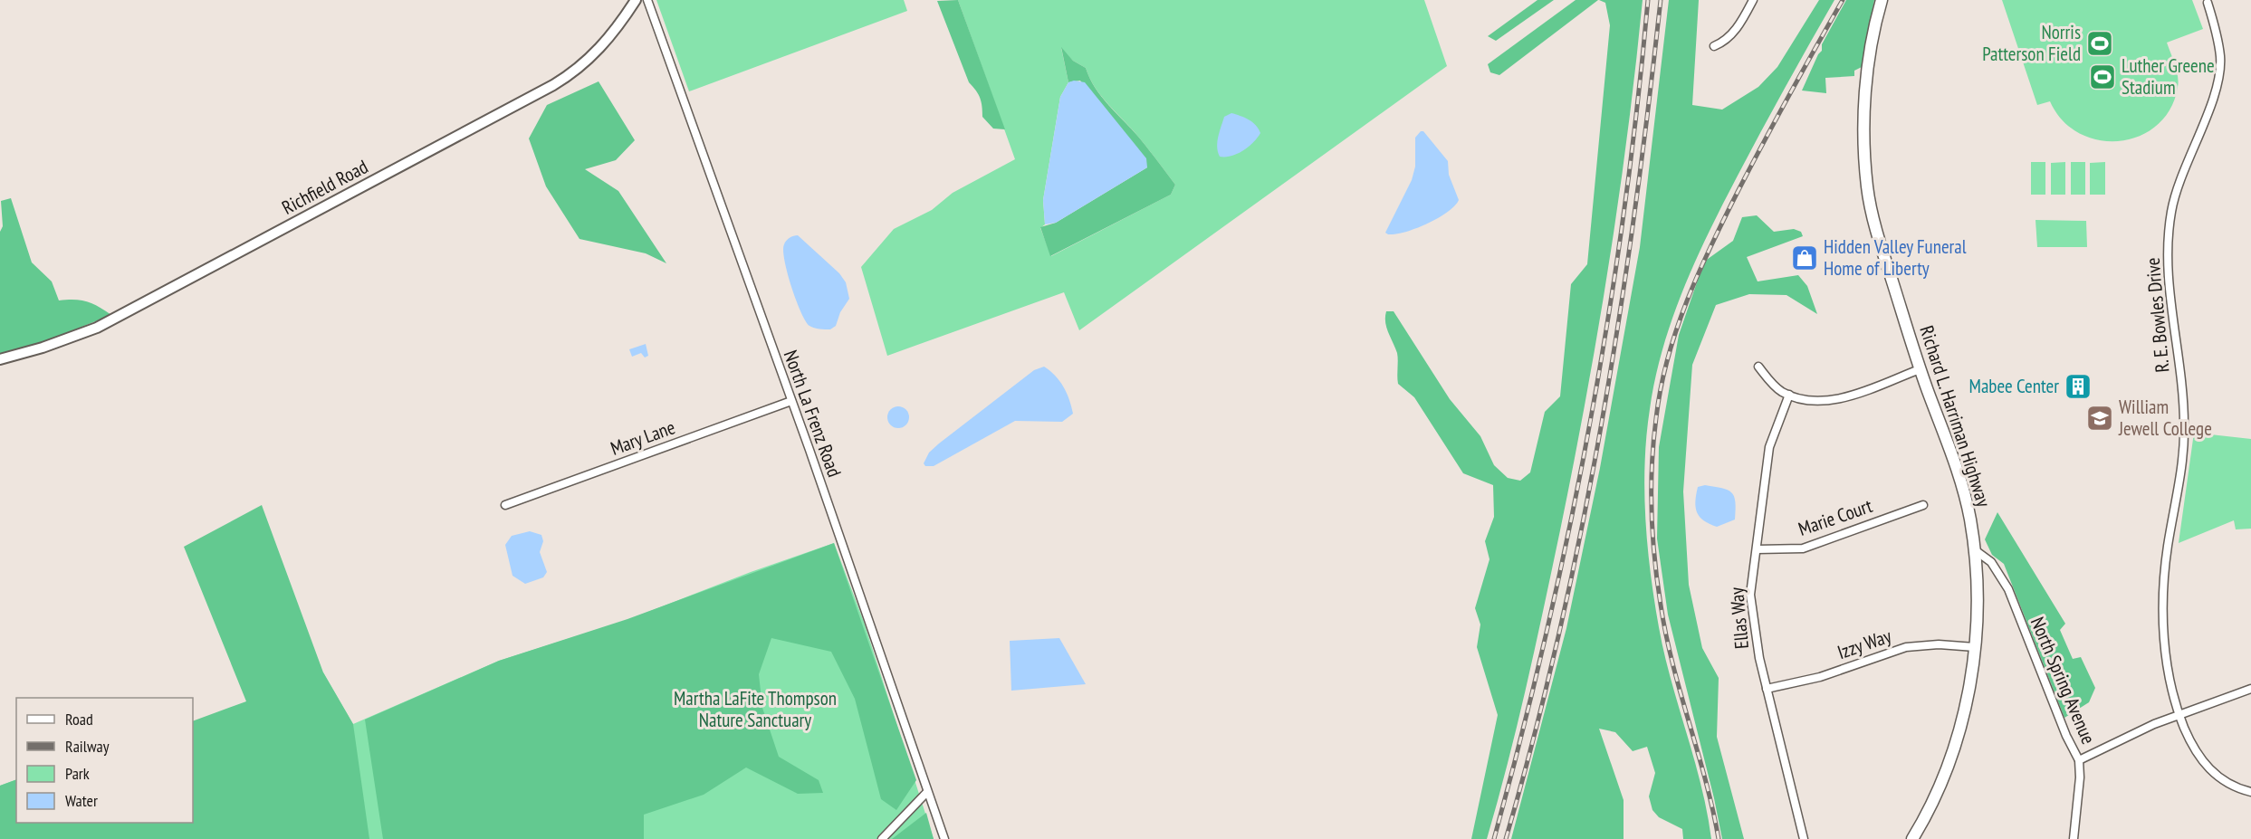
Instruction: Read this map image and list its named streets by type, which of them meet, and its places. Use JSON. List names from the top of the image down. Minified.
{"streets":{"main road":["Richard L. Harriman Highway"],"street":["Richfield Road","R. E. Bowles Drive","North La Frenz Road","Mary Lane","Marie Court","Ellas Way","Izzy Way","North Spring Avenue"]},"crossings":[["North La Frenz Road","Mary Lane"],["Richard L. Harriman Highway","Izzy Way"],["Richard L. Harriman Highway","North Spring Avenue"],["Marie Court","Ellas Way"],["Ellas Way","Izzy Way"]],"parks":["Martha LaFite Thompson Nature Sanctuary"],"places":{"sports":["Norris Patterson Field","Luther Greene Stadium"],"shop":["Hidden Valley Funeral Home of Liberty"],"building":["Mabee Center"],"school or university":["William Jewell College"]},"legend":["Road","Railway","Park","Water"]}
